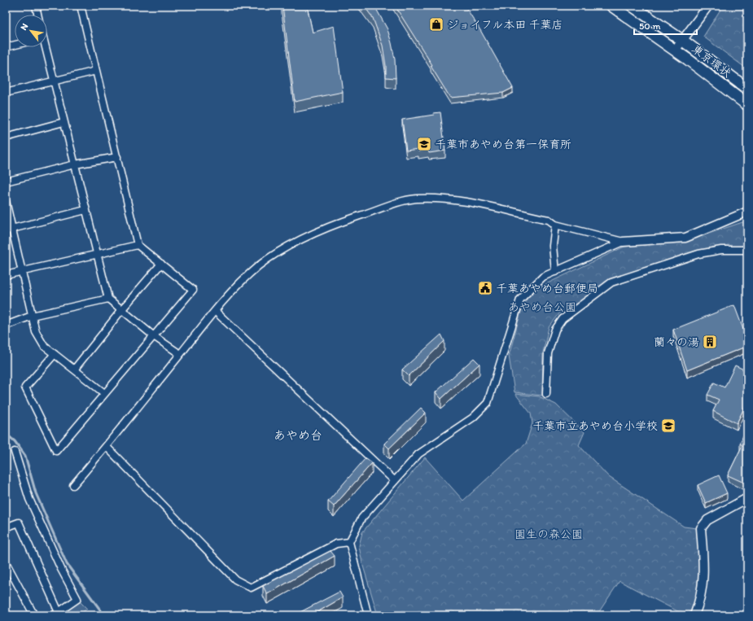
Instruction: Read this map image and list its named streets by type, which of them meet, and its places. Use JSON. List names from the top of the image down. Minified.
{"streets":{"highway":["東京環状"]},"districts":["あやめ台"],"parks":["あやめ台公園","園生の森公園"],"places":{"shop":["ジョイフル本田 千葉店"],"school or university":["千葉市あやめ台第一保育所","千葉市立あやめ台小学校"],"public building":["千葉あやめ台郵便局"],"building":["蘭々の湯"]},"scale_bar":"50 m","north":"top left"}
